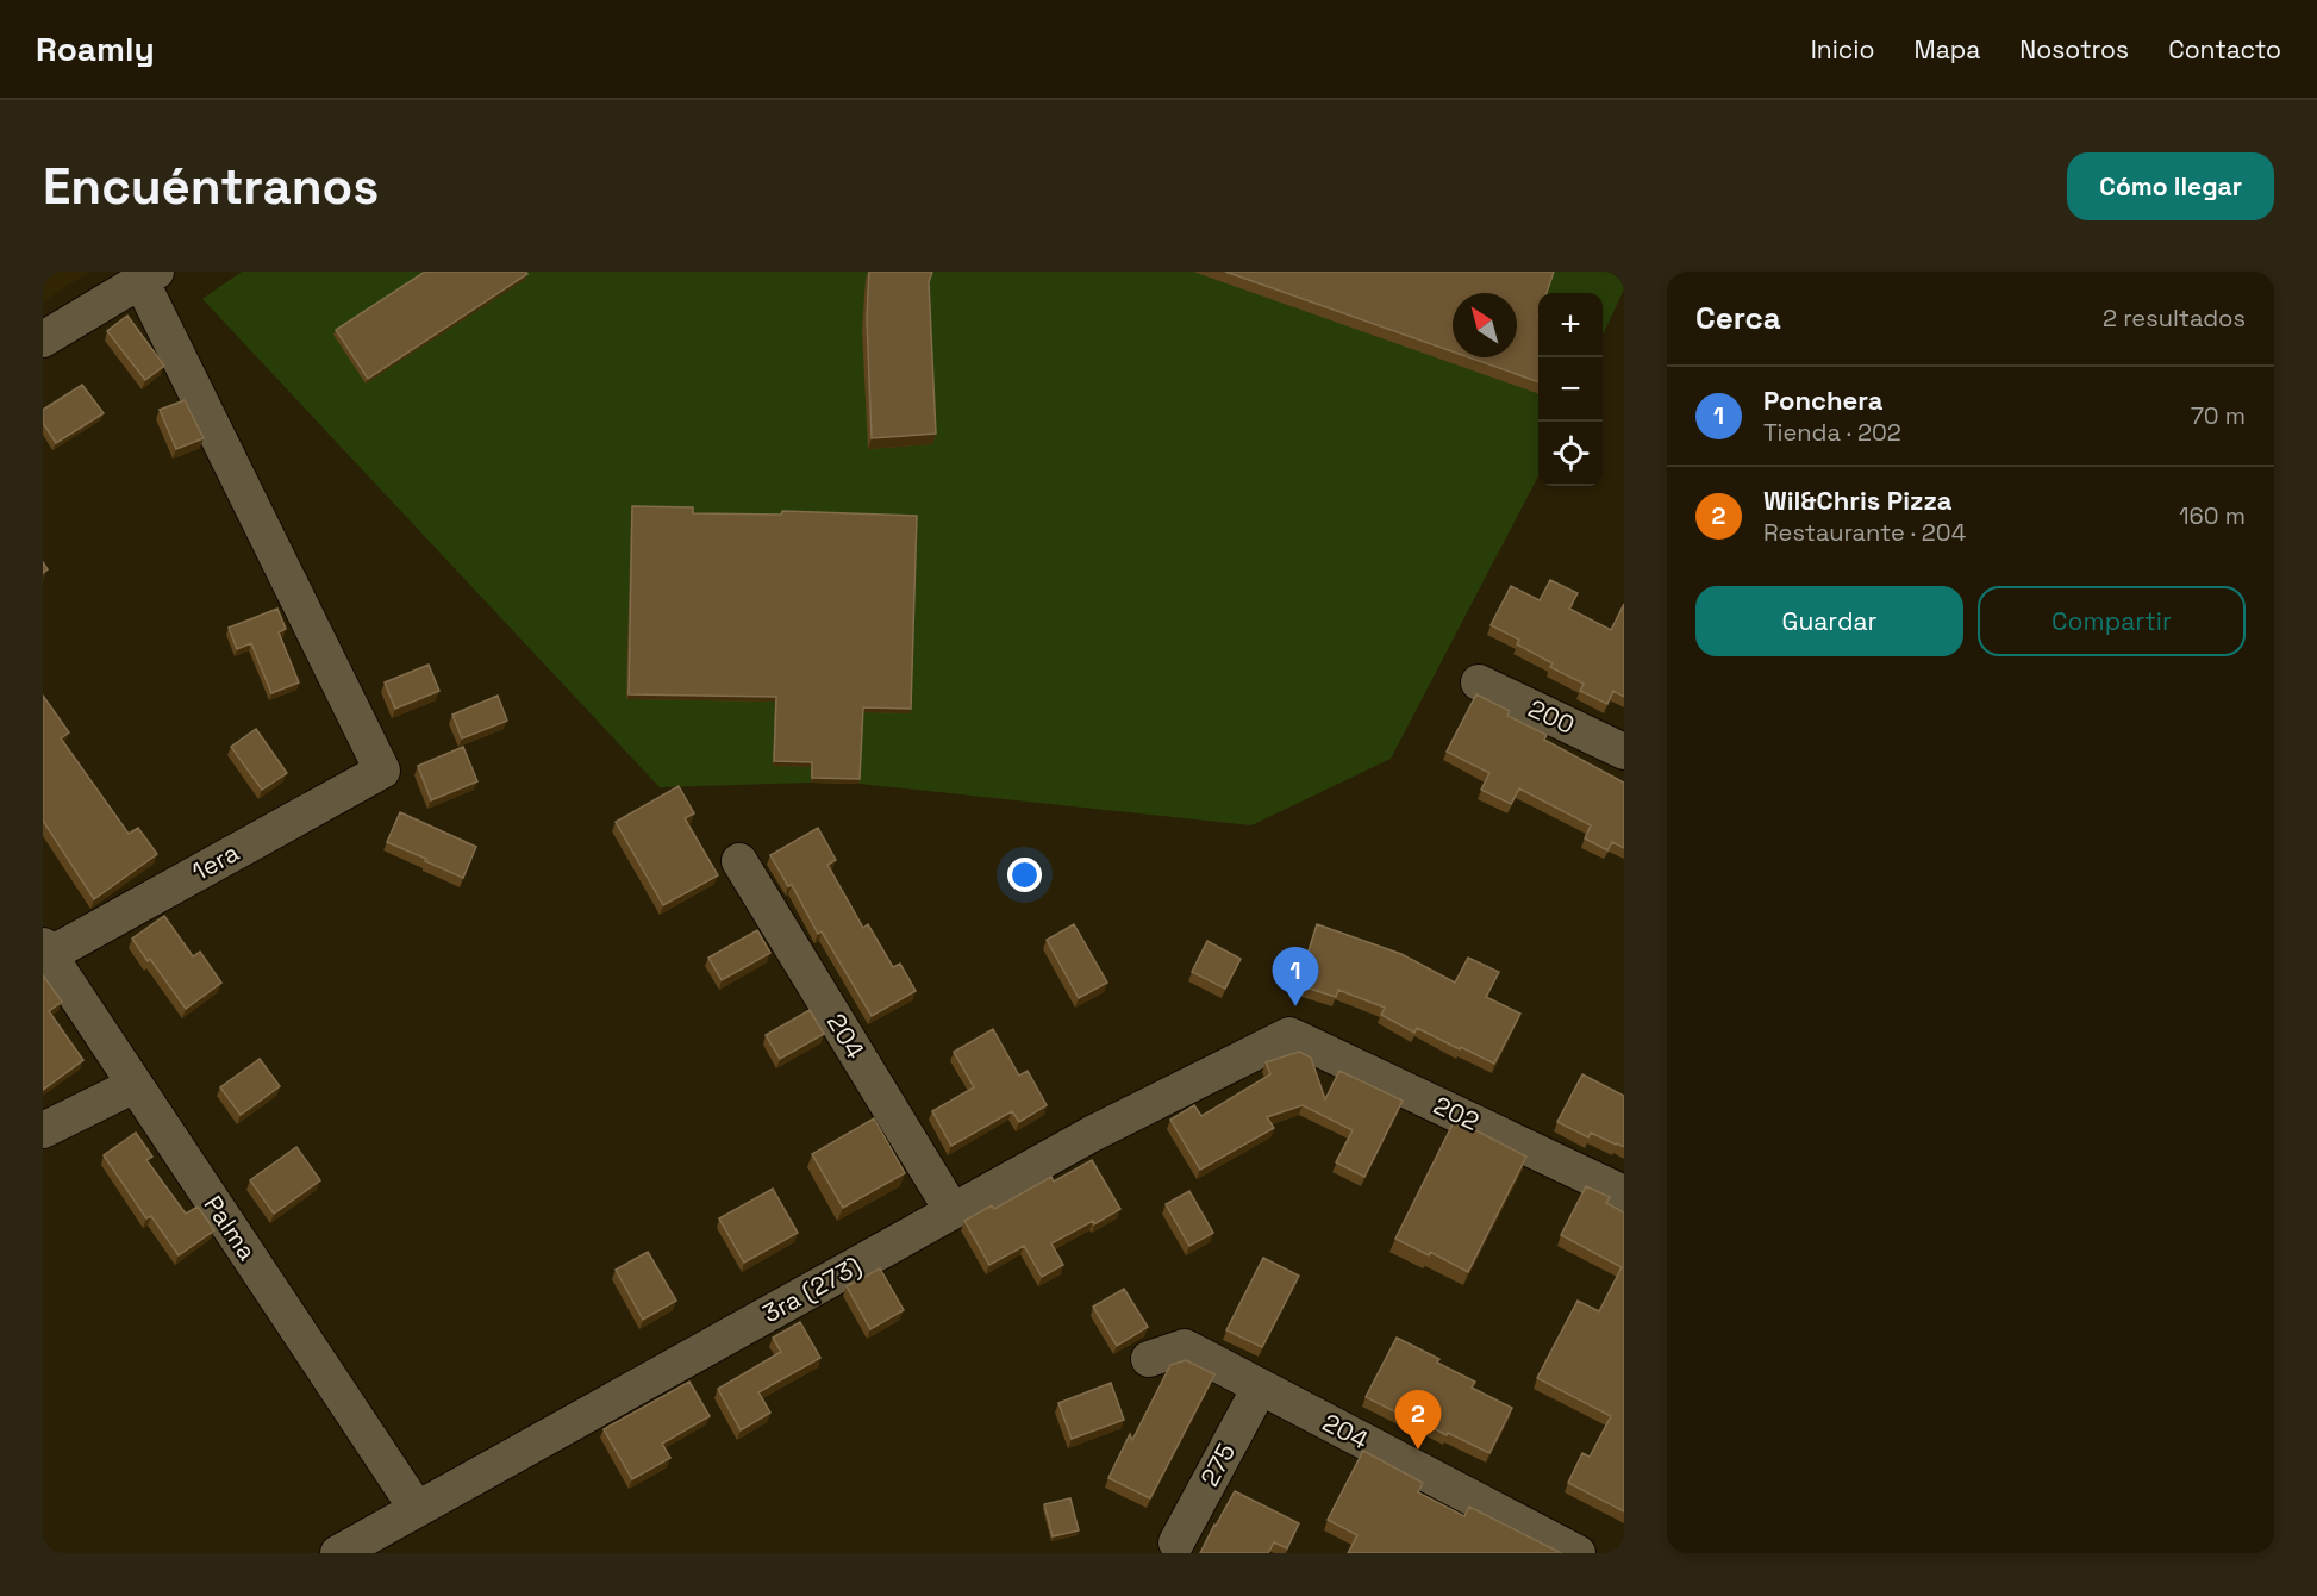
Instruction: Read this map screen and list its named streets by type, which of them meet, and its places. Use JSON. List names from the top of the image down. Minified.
{"streets":{"street":["200","1era","204","202","Palma","3ra (273)","275"]},"crossings":[["1era","Palma"],["204","3ra (273)"],["204","275"],["202","3ra (273)"],["Palma","3ra (273)"]],"north":"top left","page":{"header":"Roamly","nav":["Inicio","Mapa","Nosotros","Contacto"],"buttons":["Cómo llegar",["Guardar","Compartir"]],"title":"Encuéntranos","heading":["Cerca","2 resultados"],"map_buttons":["+","−"],"list":[{"mark":"1","name":"Ponchera","note":"Tienda · 202","value":"70 m"},{"mark":"2","name":"Wil&Chris Pizza","note":"Restaurante · 204","value":"160 m"}],"pins":["1","2"]}}
